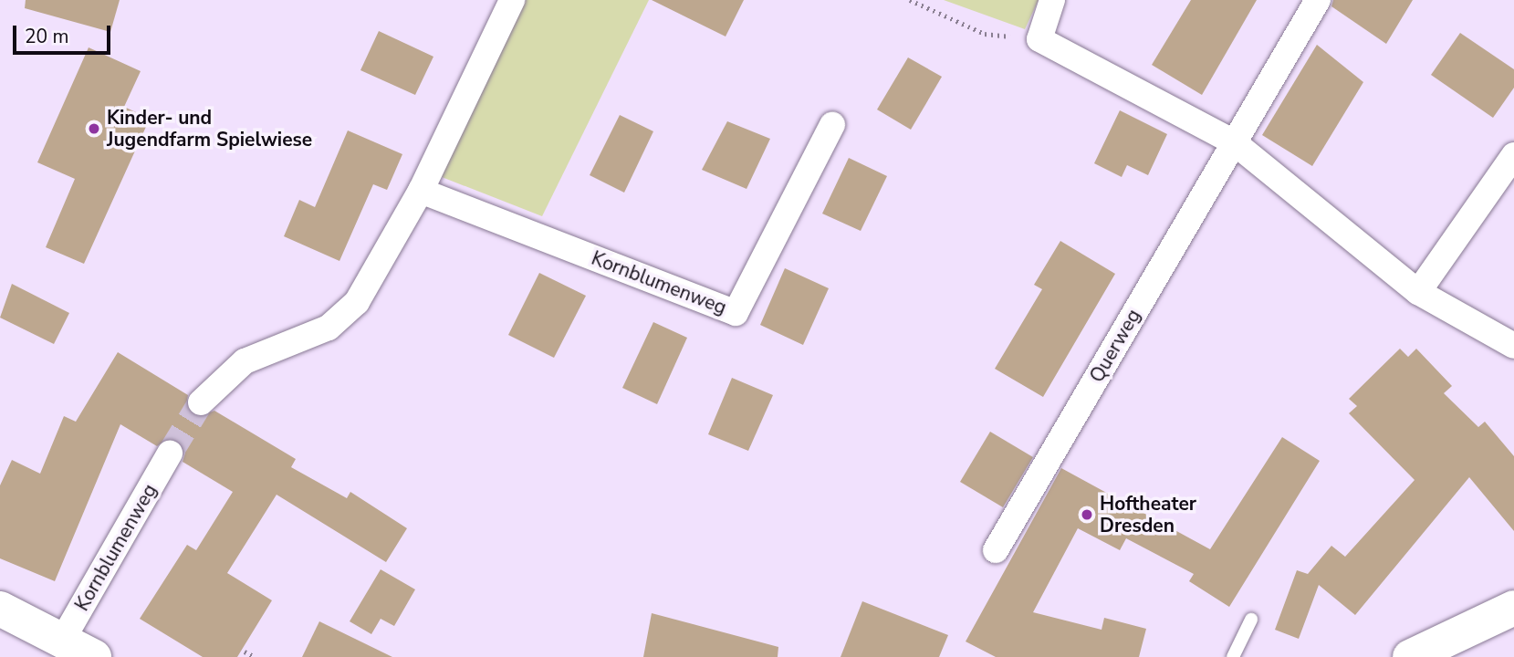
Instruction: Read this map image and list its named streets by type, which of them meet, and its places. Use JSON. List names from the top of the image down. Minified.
{"streets":{"street":["Kornblumenweg","Querweg"]},"places":["Kinder- und Jugendfarm Spielwiese","Hoftheater Dresden"],"scale_bar":"20 m"}
